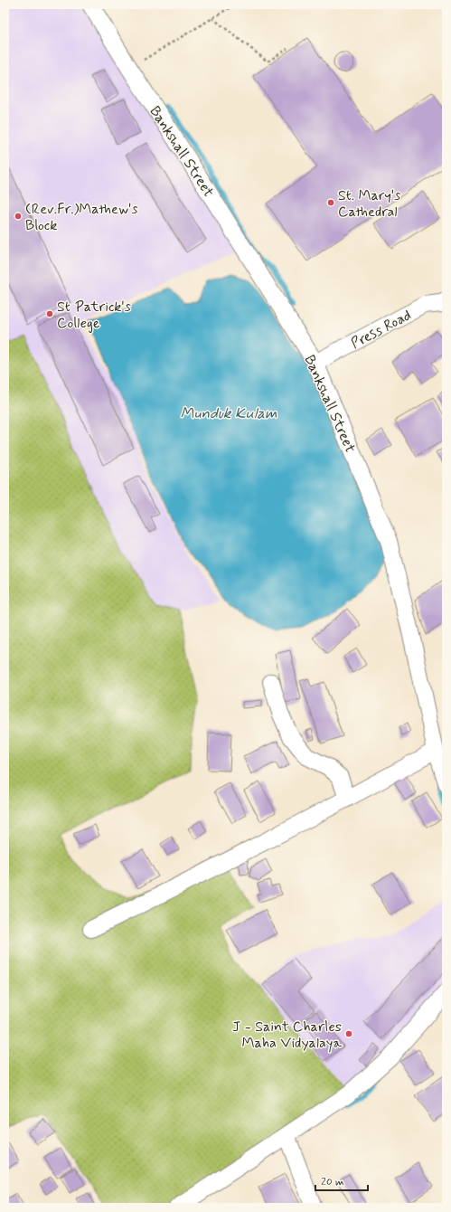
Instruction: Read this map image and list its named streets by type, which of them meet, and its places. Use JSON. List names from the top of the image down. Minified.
{"streets":{"street":["Bankshall Street","Press Road"]},"crossings":[["Bankshall Street","Press Road"]],"water":["Munduk Kulam"],"places":["St. Mary's Cathedral","(Rev.Fr.)Mathew's Block","St Patrick's College","J - Saint Charles Maha Vidyalaya"],"scale_bar":"20 m"}
